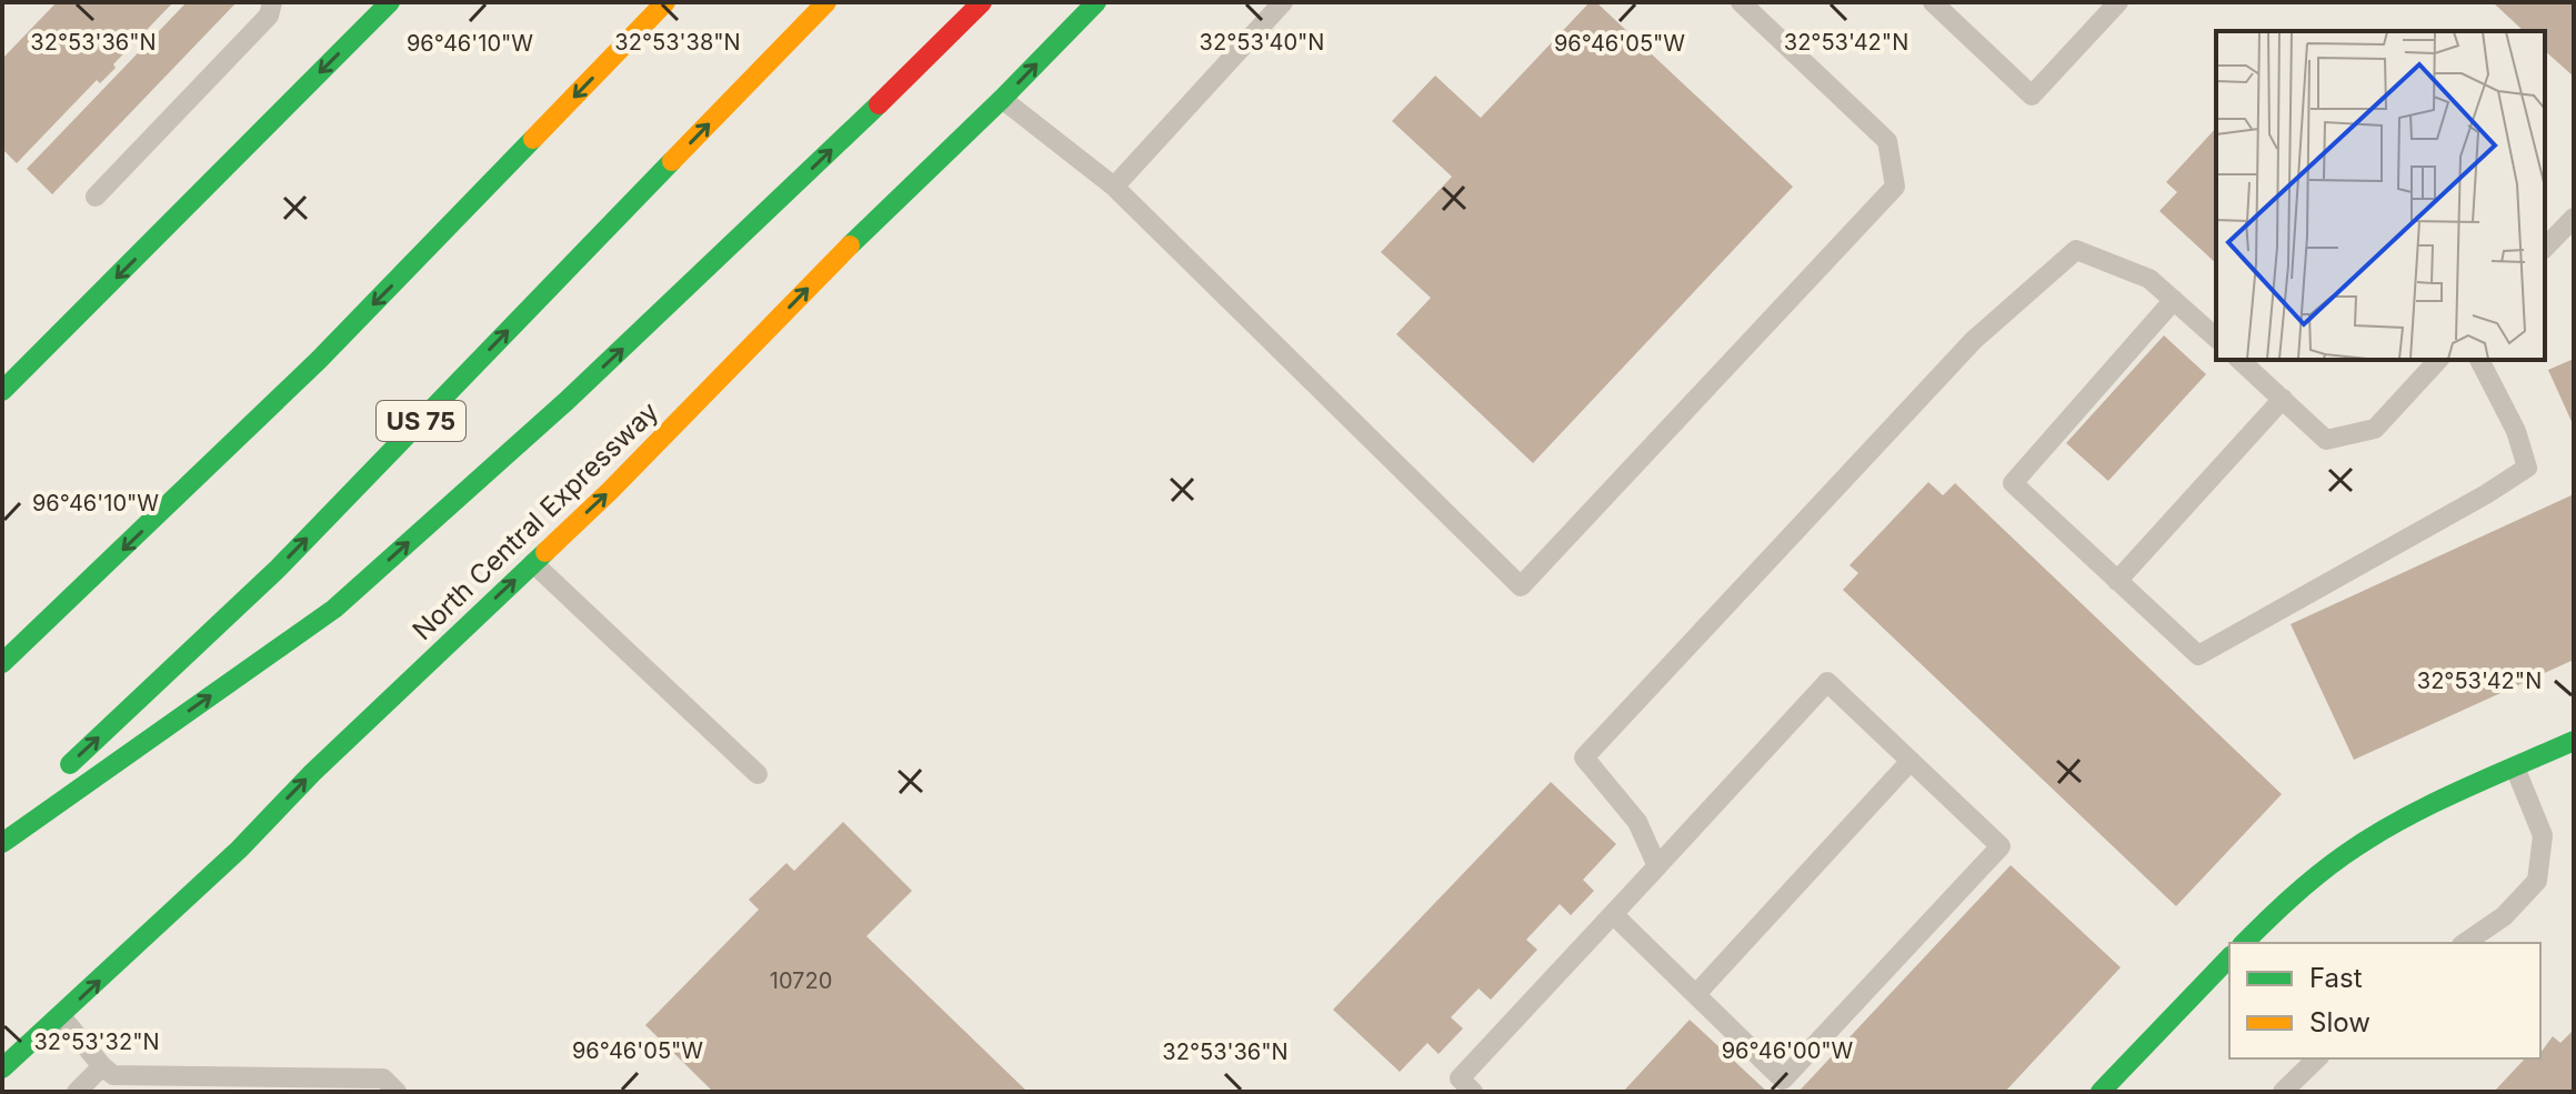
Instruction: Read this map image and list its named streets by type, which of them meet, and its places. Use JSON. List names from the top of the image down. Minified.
{"streets":{"main road":["US 75","North Central Expressway"]},"house_numbers":["10720"],"legend":["Fast","Slow"],"coordinates":["32°53'36\"N","32°53'38\"N","32°53'40\"N","32°53'42\"N","96°46'10\"W","96°46'05\"W","32°53'32\"N","96°46'00\"W"]}
